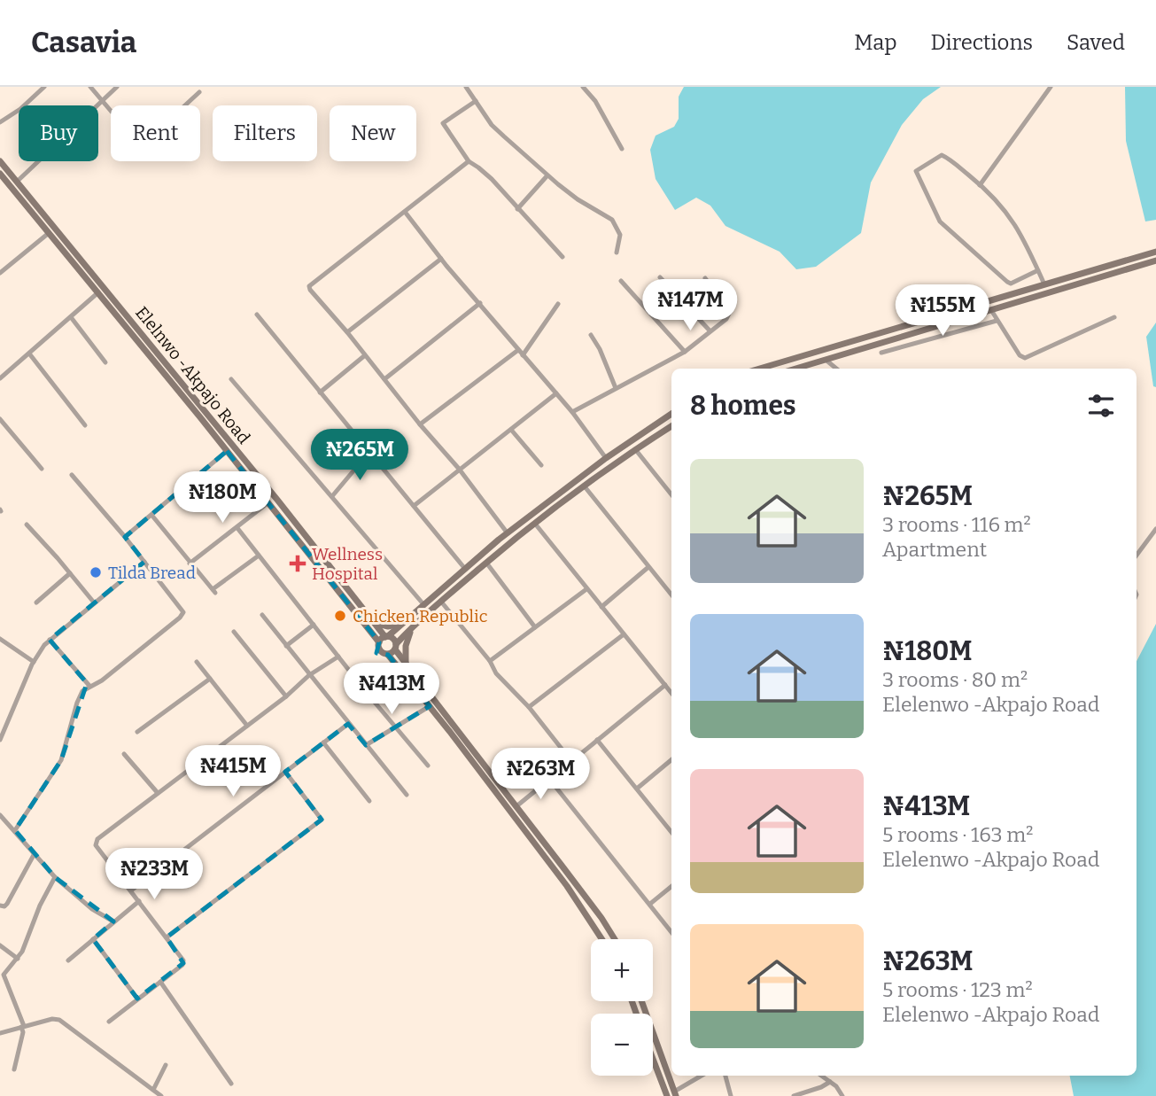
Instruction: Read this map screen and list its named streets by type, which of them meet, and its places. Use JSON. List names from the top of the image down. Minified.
{"streets":{"main road":["Elelnwo -Akpajo Road"]},"places":{"health":["Wellness Hospital"],"other":["Tilda Bread","Chicken Republic"]},"page":{"header":"Casavia","nav":["Map","Directions","Saved"],"chip":["Buy","Rent","Filters","New"],"price":["₦147M","₦155M","₦265M","₦180M","₦413M","₦415M","₦263M","₦233M"],"heading":"8 homes","list":[{"name":"₦265M","note":"3 rooms · 116 m² · Apartment"},{"name":"₦180M","note":"3 rooms · 80 m² · Elelenwo -Akpajo Road"},{"name":"₦413M","note":"5 rooms · 163 m² · Elelenwo -Akpajo Road"},{"name":"₦263M","note":"5 rooms · 123 m² · Elelenwo -Akpajo Road"}],"map_buttons":["+","−"]}}
